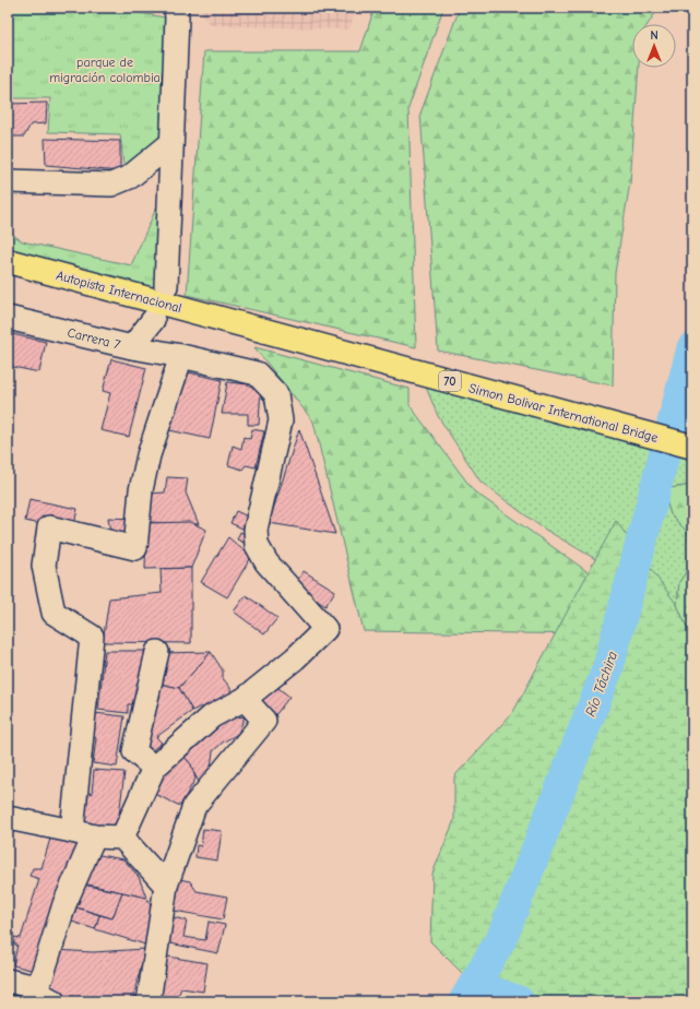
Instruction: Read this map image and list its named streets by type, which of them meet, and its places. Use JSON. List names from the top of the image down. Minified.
{"streets":{"highway":["Autopista Internacional","70","Simon Bolivar International Bridge"],"street":["Carrera 7"]},"crossings":[["Autopista Internacional","Simon Bolivar International Bridge"]],"water":["Río Táchira"],"parks":["parque de migración colombia"],"north":"top"}
